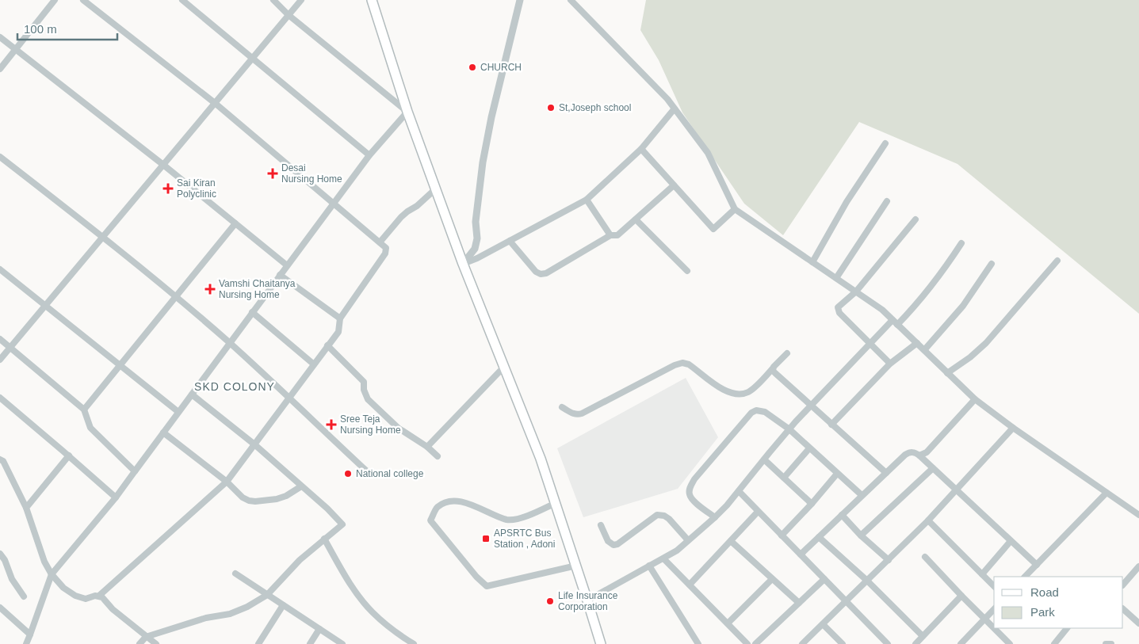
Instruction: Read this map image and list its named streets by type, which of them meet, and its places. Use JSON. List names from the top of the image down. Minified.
{"districts":["SKD COLONY"],"places":{"other":["CHURCH","St,Joseph school","National college","Life Insurance Corporation"],"health":["Desai Nursing Home","Sai Kiran Polyclinic","Vamshi Chaitanya Nursing Home","Sree Teja Nursing Home"],"transit":["APSRTC Bus Station , Adoni"]},"legend":["Road","Park"],"scale_bar":"100 m"}
